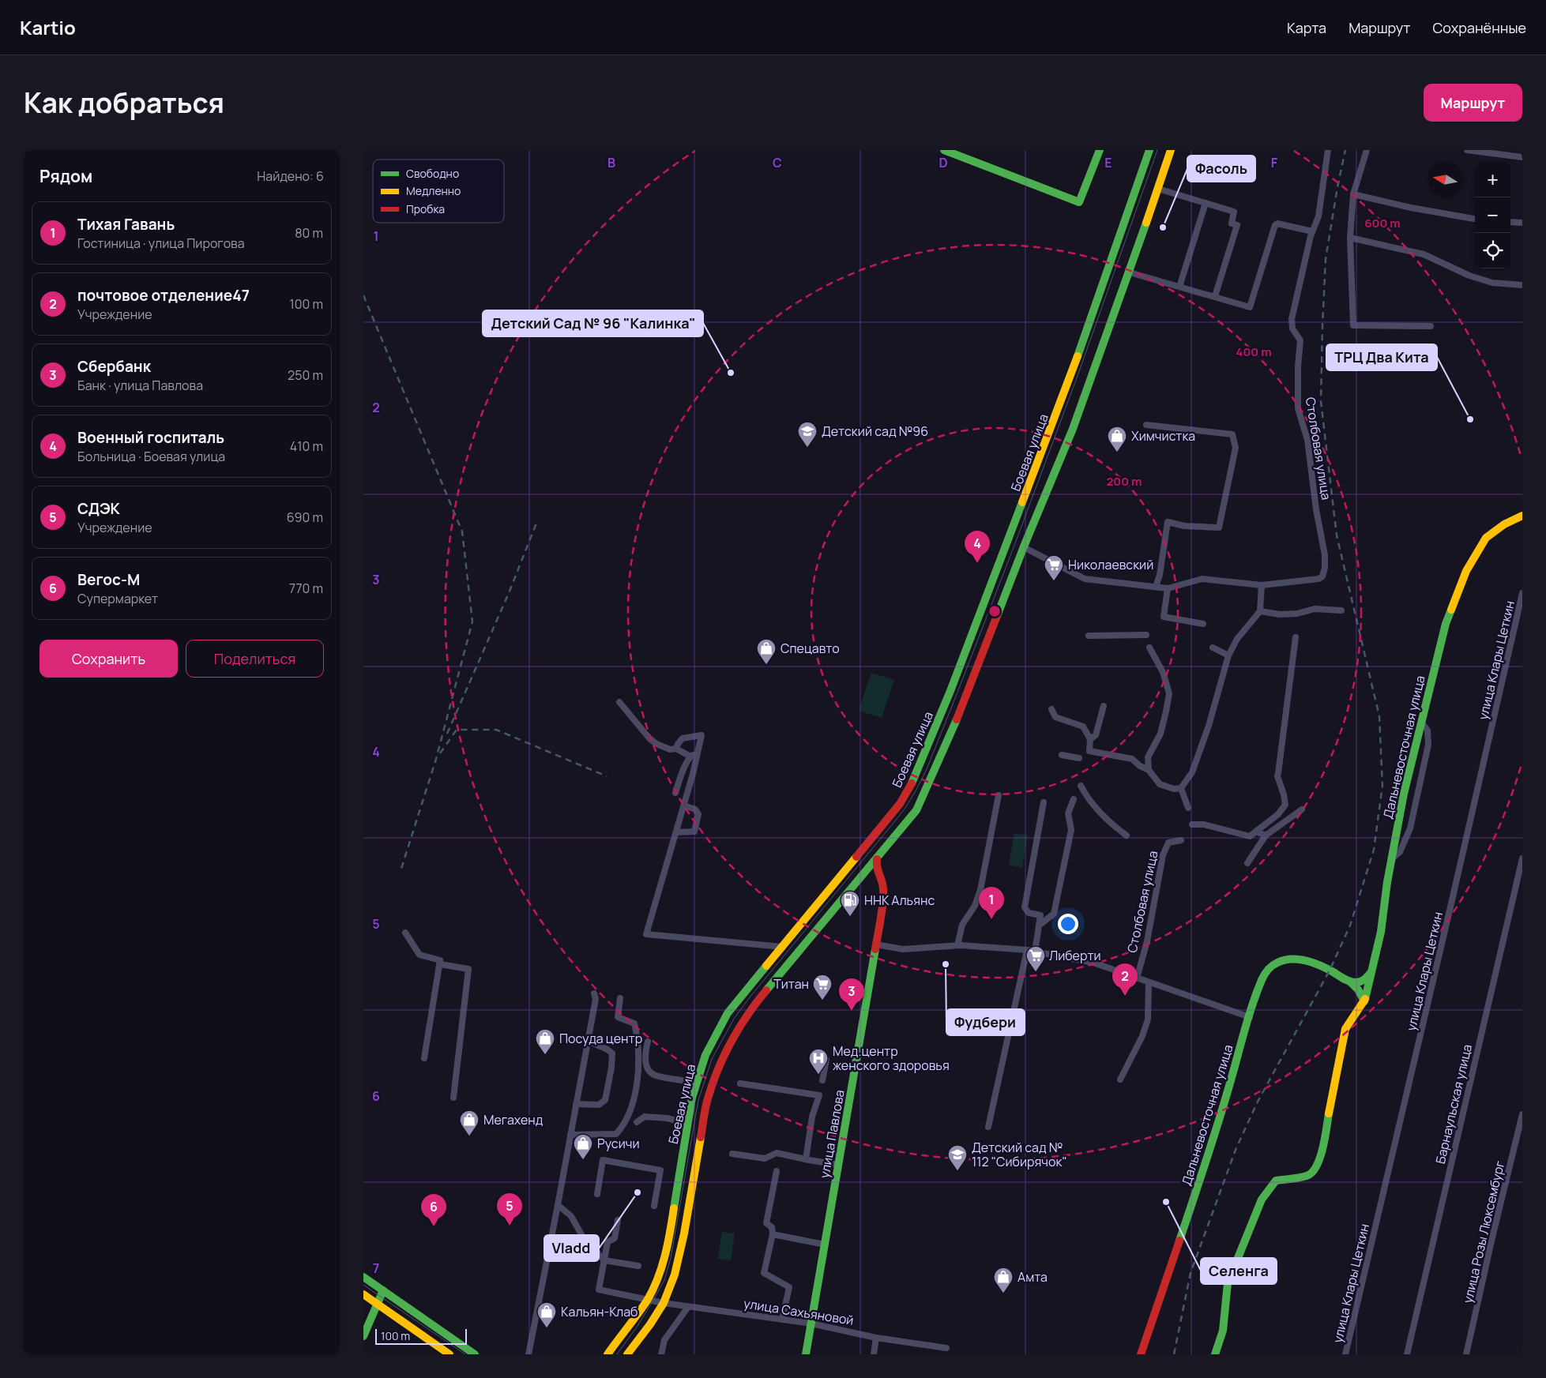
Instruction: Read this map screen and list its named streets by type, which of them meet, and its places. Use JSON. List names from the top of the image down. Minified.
{"streets":{"main road":["Столбовая улица","Боевая улица","Дальневосточная улица","улица Павлова"],"street":["улица Клары Цеткин","Барнаульская улица","улица Розы Люксембург","улица Сахьяновой"]},"crossings":[["Столбовая улица","Боевая улица"],["Боевая улица","улица Павлова"],["Боевая улица","улица Сахьяновой"],["улица Павлова","улица Сахьяновой"]],"places":{"other":["Фасоль","Детский Сад № 96 \"Калинка\"","ТРЦ Два Кита","Фудбери","Vladd","Селенга"],"school or university":["Детский сад №96","Детский сад № 112 \"Сибирячок\""],"shop":["Химчистка","Спецавто","Посуда центр","Мегахенд","Русичи","Амта","Кальян-Клаб"],"supermarket":["Николаевский","Либерти","Титан"],"fuel station":["ННК Альянс"],"hospital":["Мед.центр женского здоровья"]},"legend":["Свободно","Медленно","Пробка"],"scale_bar":"100 m","north":"left","page":{"header":"Kartio","nav":["Карта","Маршрут","Сохранённые"],"title":"Как добраться","buttons":["Маршрут",["Сохранить","Поделиться"]],"heading":["Рядом","Найдено: 6"],"map_buttons":["+","−"],"list":[{"mark":"1","name":"Тихая Гавань","note":"Гостиница · улица Пирогова","value":"80 m"},{"mark":"2","name":"почтовое отделение47","note":"Учреждение","value":"100 m"},{"mark":"3","name":"Сбербанк","note":"Банк · улица Павлова","value":"250 m"},{"mark":"4","name":"Военный госпиталь","note":"Больница · Боевая улица","value":"410 m"},{"mark":"5","name":"СДЭК","note":"Учреждение","value":"690 m"},{"mark":"6","name":"Вегос-М","note":"Супермаркет","value":"770 m"}],"pins":["4","1","2","3","5","6"],"scale":"100 m"},"grid":{"columns":["B","C","D","E","F"],"rows":["1","2","3","4","5","6","7"]},"rings":["600 m","400 m","200 m"]}
